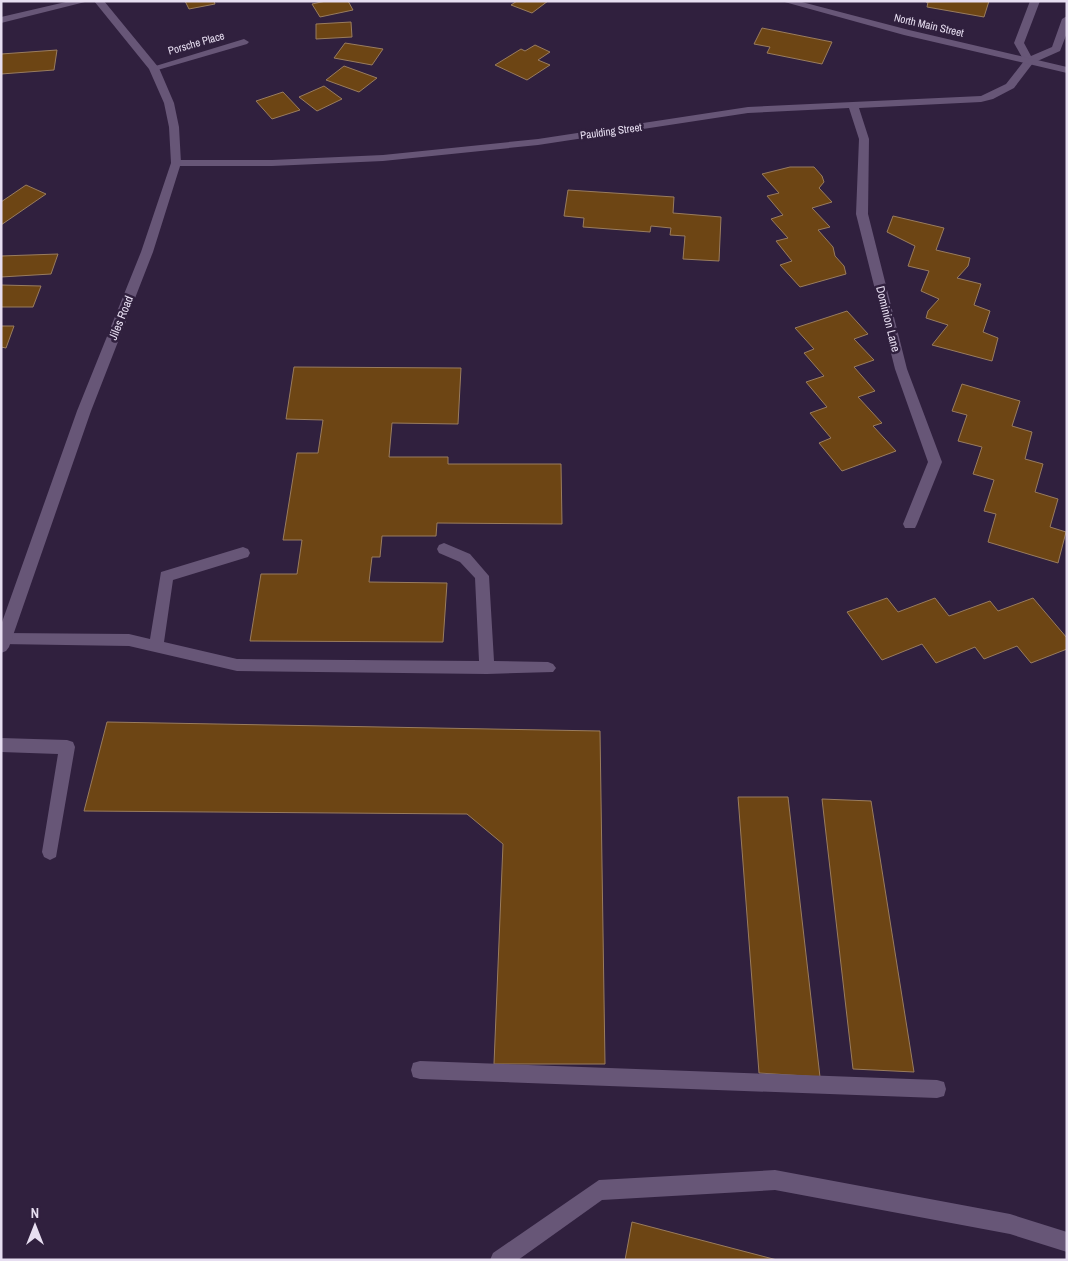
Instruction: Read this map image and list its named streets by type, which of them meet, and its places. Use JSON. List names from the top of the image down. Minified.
{"streets":{"street":["North Main Street","Porsche Place","Paulding Street","Jiles Road","Dominion Lane"]},"crossings":[["North Main Street","Paulding Street"],["Porsche Place","Jiles Road"],["Paulding Street","Jiles Road"],["Paulding Street","Dominion Lane"]],"north":"top"}
